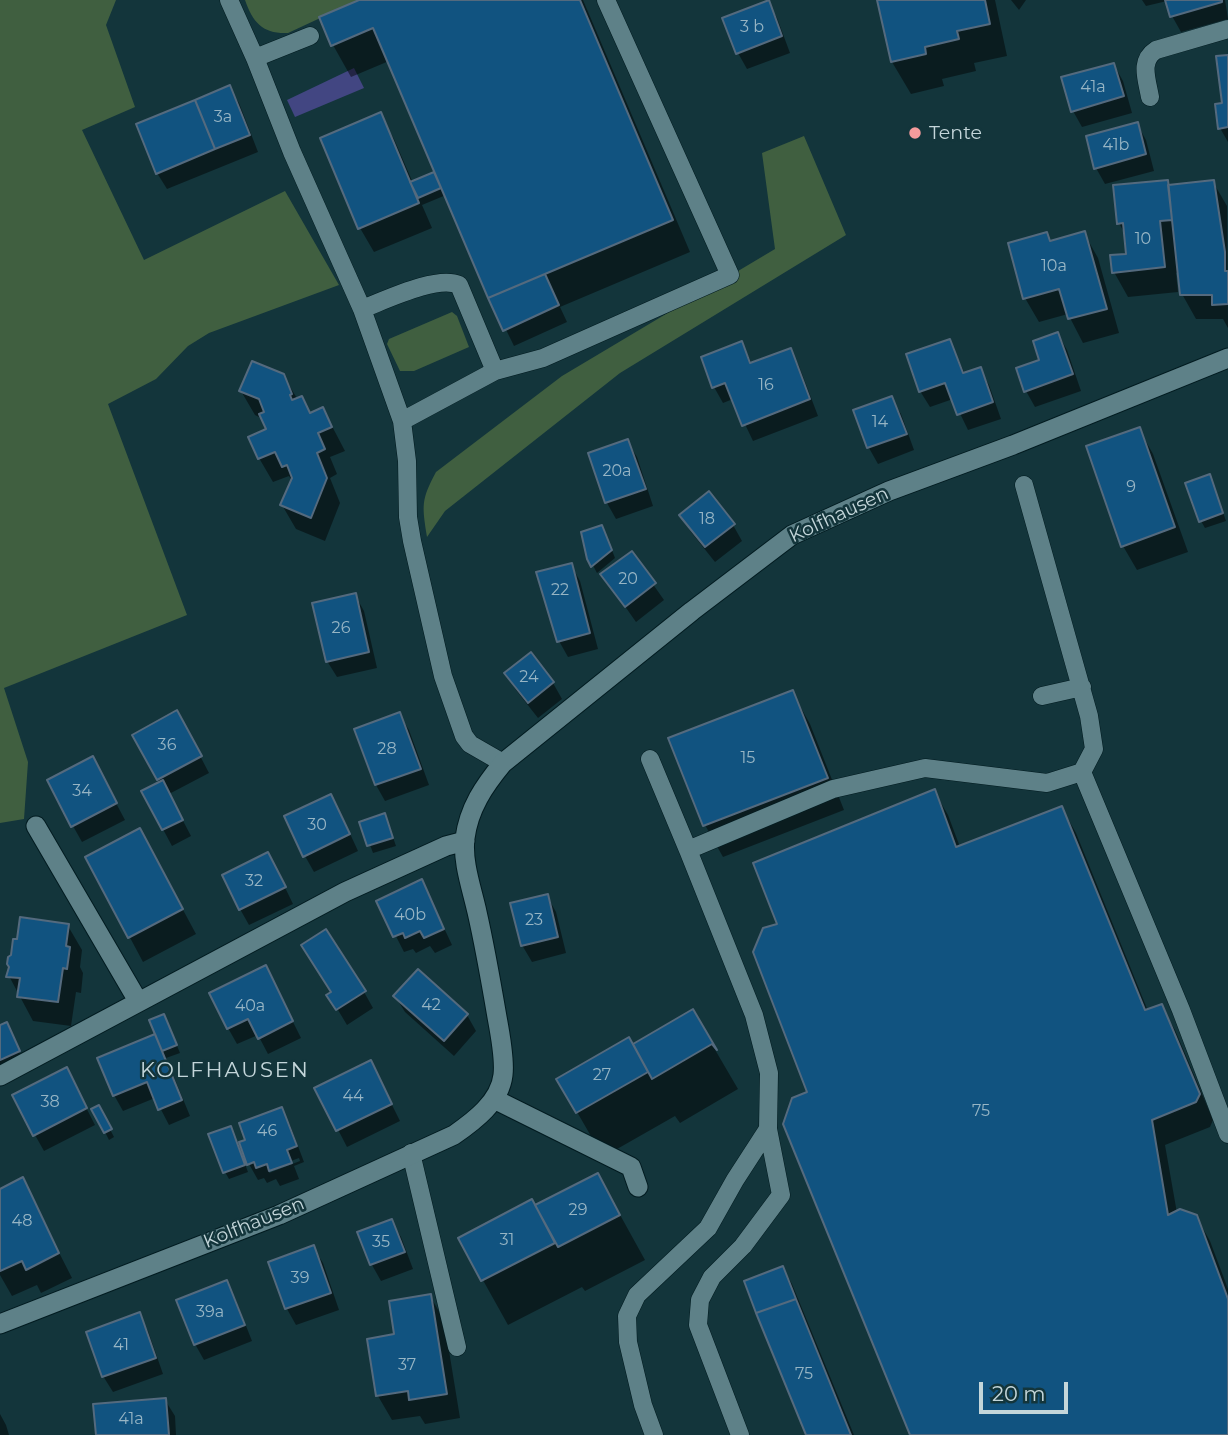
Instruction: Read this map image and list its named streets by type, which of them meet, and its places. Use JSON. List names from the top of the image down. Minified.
{"streets":{"street":["Kolfhausen"]},"districts":["KOLFHAUSEN"],"places":["Tente"],"house_numbers":["3 b","41a","3a","41b","10","10a","16","14","20a","9","18","20","22","26","24","36","28","15","34","30","32","40b","23","42","40a","27","44","38","75","46","29","48","31","35","39","39a","41","37","75","41a"],"scale_bar":"20 m"}
